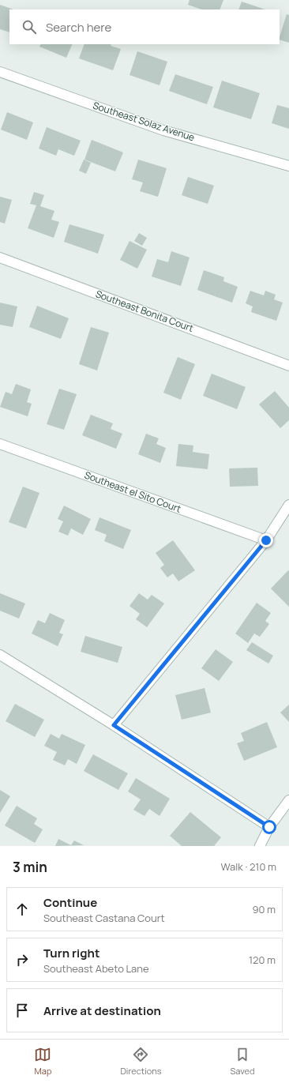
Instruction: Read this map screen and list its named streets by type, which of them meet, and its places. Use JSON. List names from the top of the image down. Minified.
{"streets":{"street":["Southeast Solaz Avenue","Southeast Bonita Court","Southeast el Sito Court"]},"page":{"search":"Search here","heading":["3 min","Walk · 210 m"],"list":[["Continue","Southeast Castana Court","90 m"],["Turn right","Southeast Abeto Lane","120 m"],"Arrive at destination"],"nav":["Map","Directions","Saved"]}}
